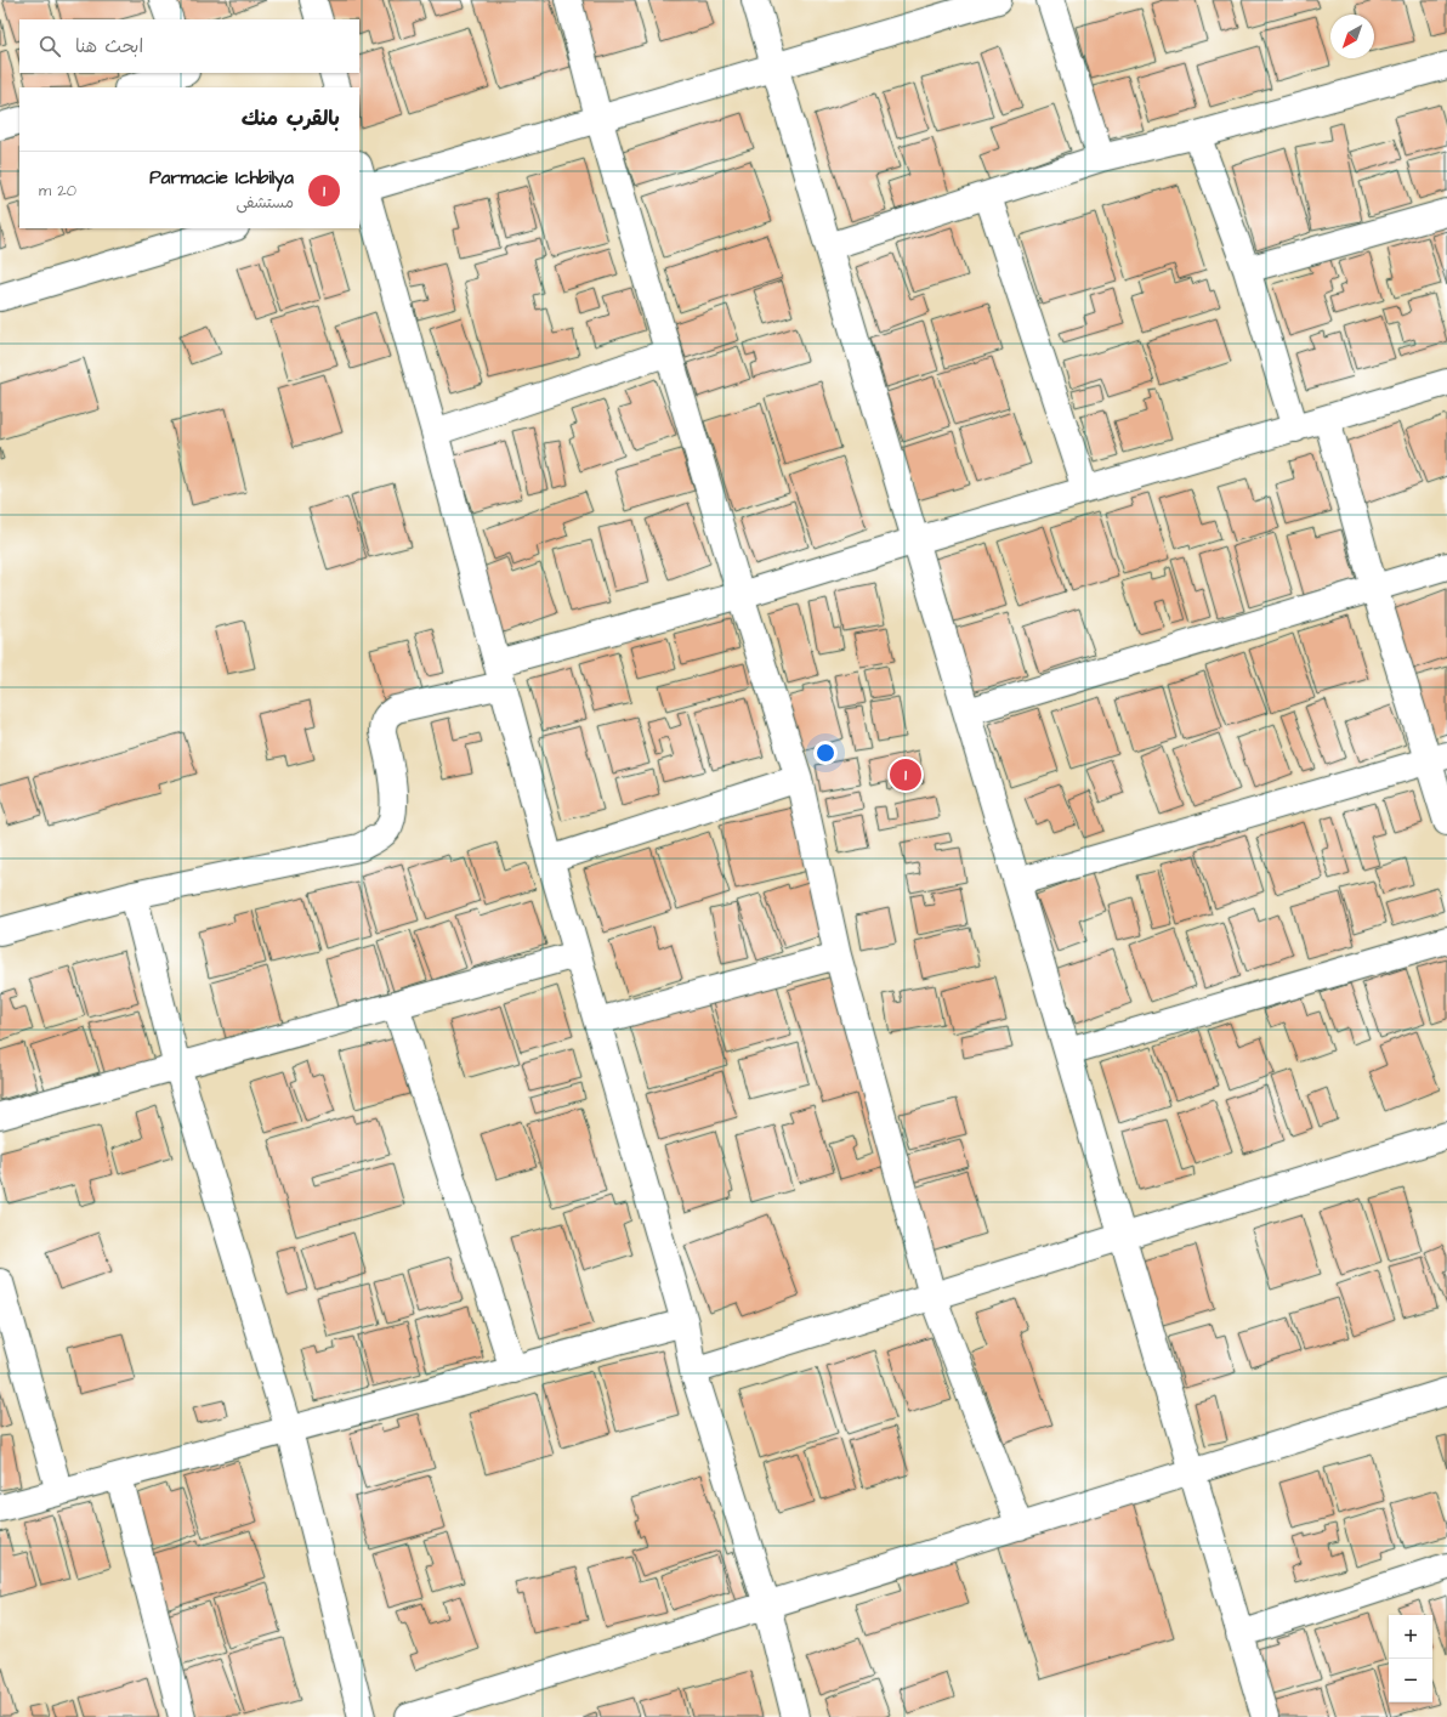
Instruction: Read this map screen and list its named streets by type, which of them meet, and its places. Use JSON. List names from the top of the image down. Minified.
{"north":"bottom left","page":{"search":"ابحث هنا","heading":"بالقرب منك","list":[{"mark":"1","name":"Parmacie Ichbilya","note":"مستشفى","value":"20 m"}],"pins":"1","map_buttons":["+","−"]}}
